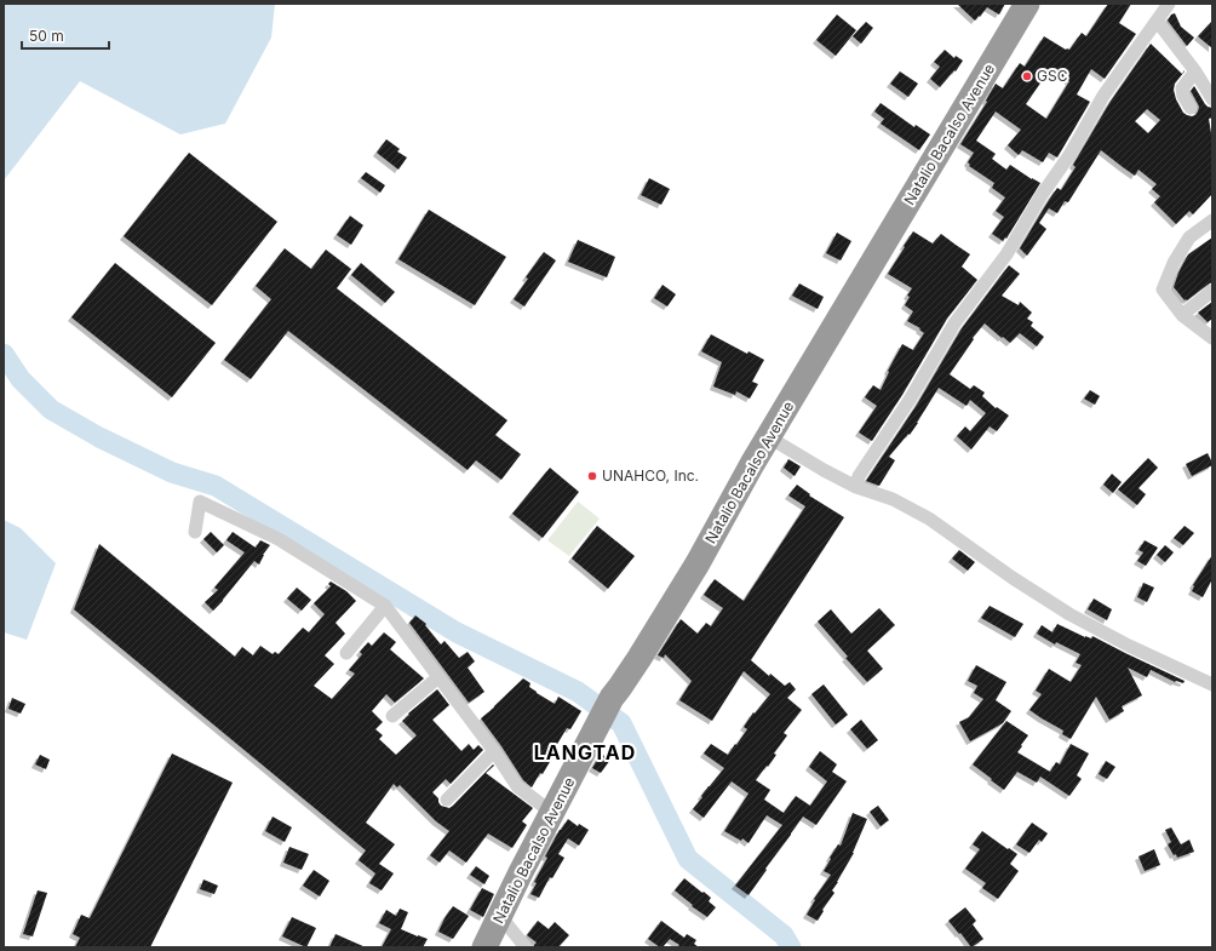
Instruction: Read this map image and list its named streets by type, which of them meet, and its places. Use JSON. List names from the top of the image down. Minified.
{"streets":{"highway":["Natalio Bacalso Avenue"]},"districts":["LANGTAD"],"places":["GSC","UNAHCO, Inc."],"scale_bar":"50 m"}
